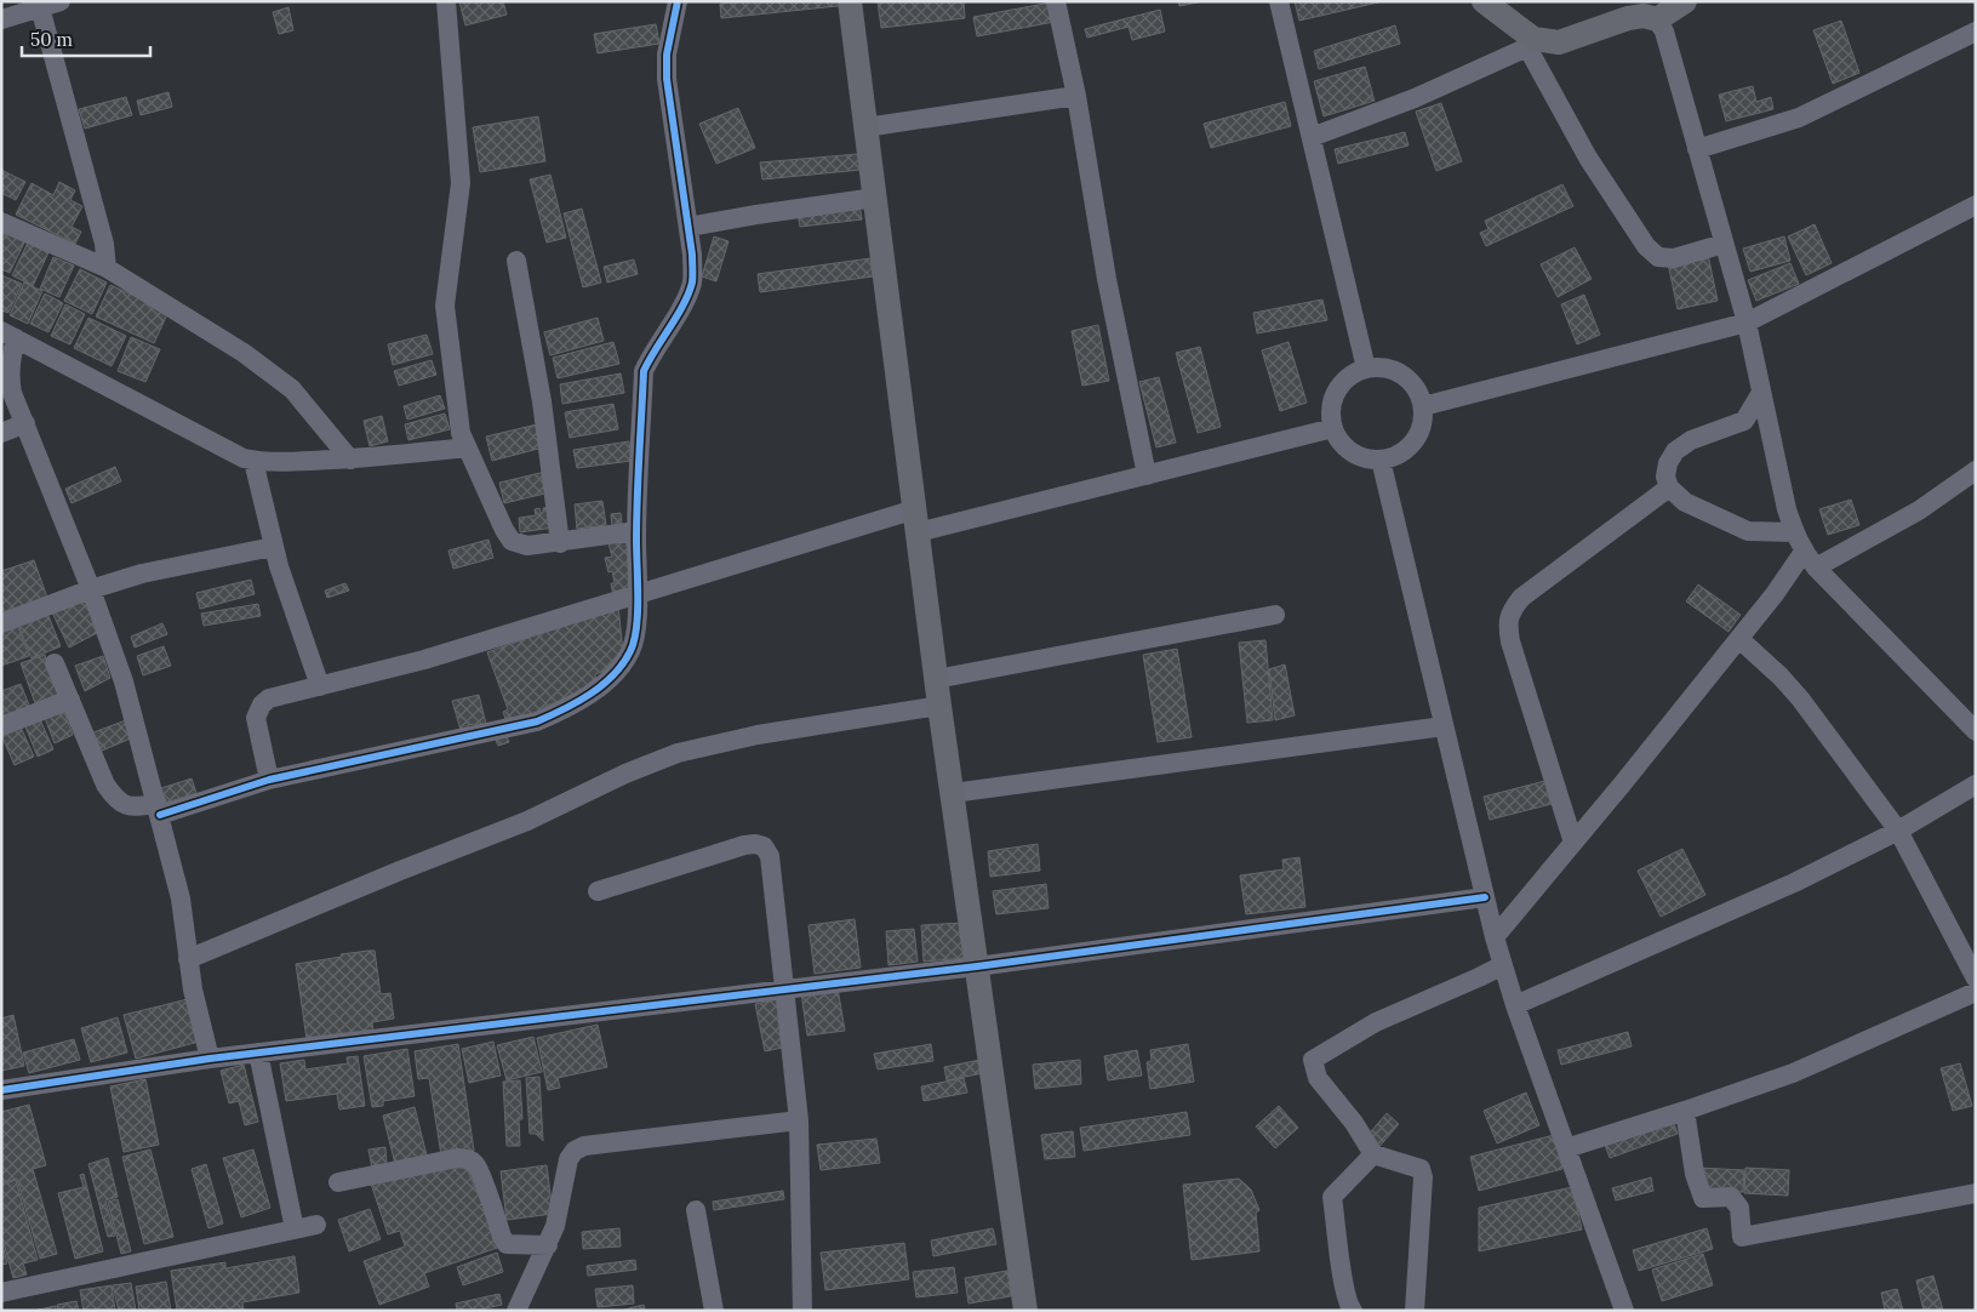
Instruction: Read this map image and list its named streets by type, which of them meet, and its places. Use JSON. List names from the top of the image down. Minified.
{"scale_bar":"50 m"}
